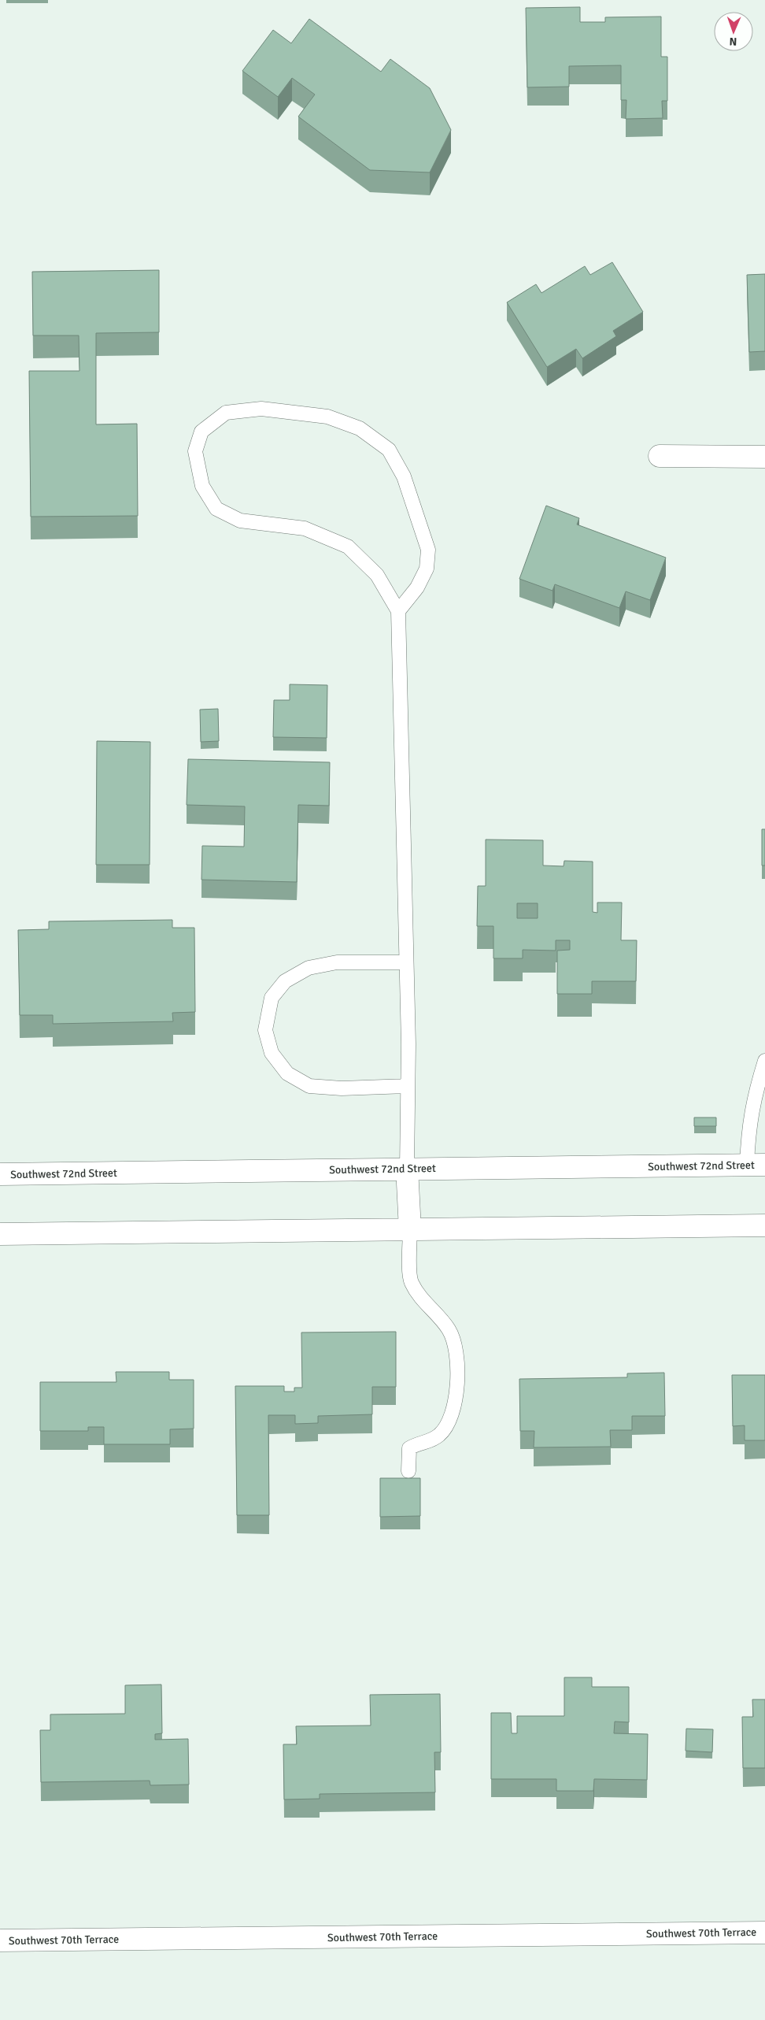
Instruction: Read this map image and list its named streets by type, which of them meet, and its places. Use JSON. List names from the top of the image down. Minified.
{"streets":{"main road":["Southwest 72nd Street","Southwest 70th Terrace"]},"north":"bottom"}
